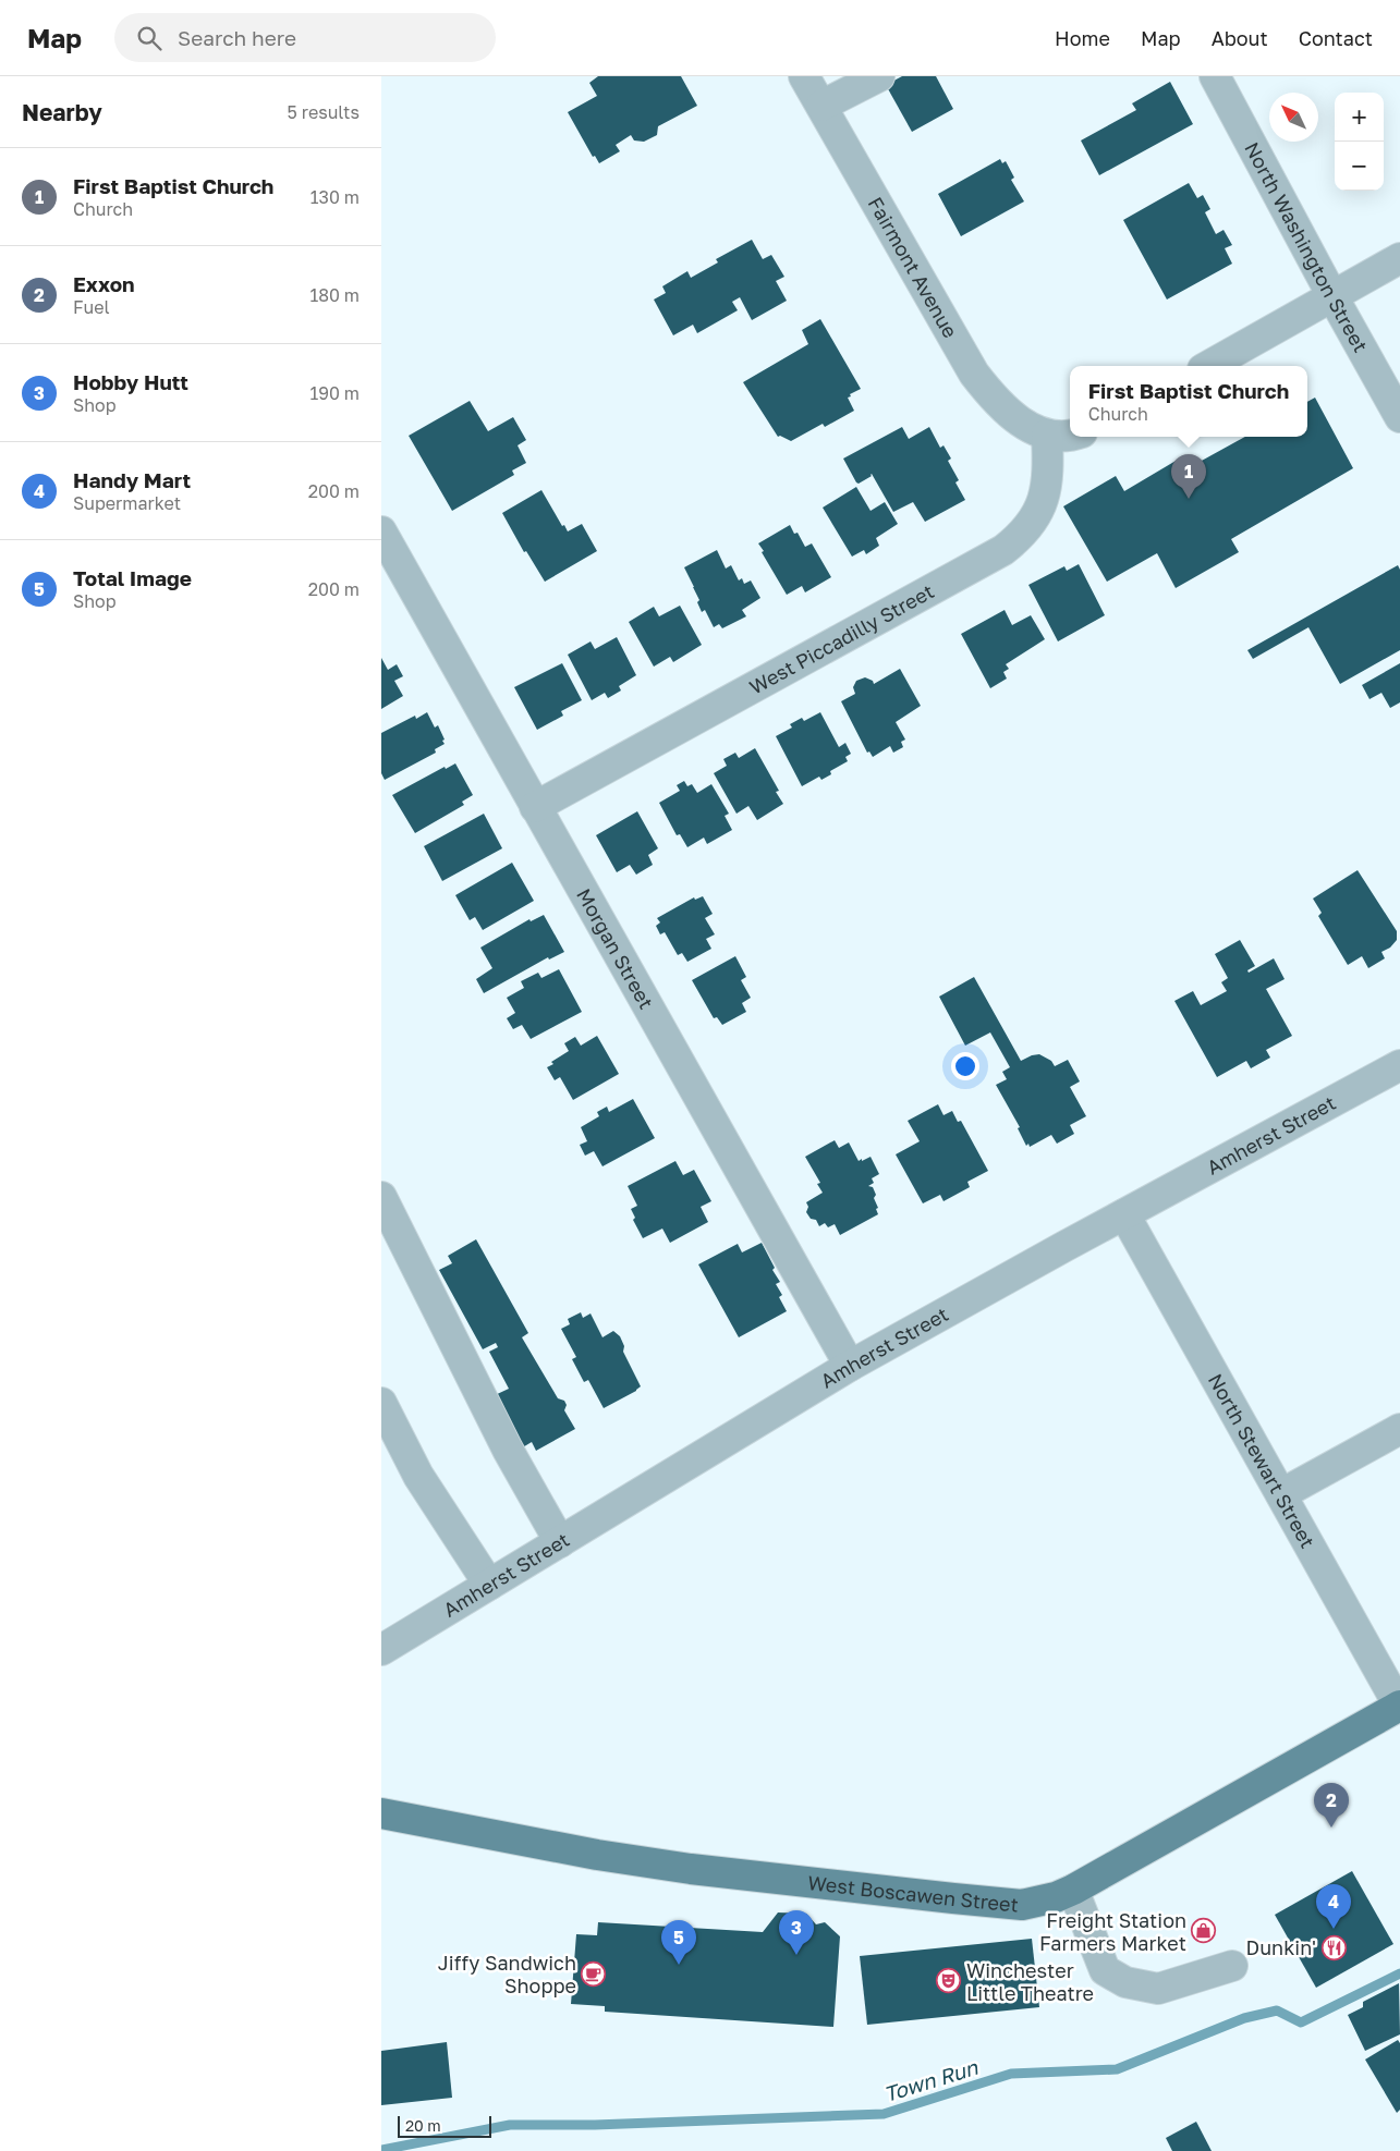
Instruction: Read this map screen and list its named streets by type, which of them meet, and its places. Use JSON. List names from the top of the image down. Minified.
{"streets":{"main road":["West Boscawen Street"],"street":["North Washington Street","Fairmont Avenue","West Piccadilly Street","Morgan Street","Amherst Street","North Stewart Street"]},"crossings":[["Fairmont Avenue","West Piccadilly Street"],["West Piccadilly Street","Morgan Street"],["Morgan Street","Amherst Street"],["Amherst Street","North Stewart Street"],["North Stewart Street","West Boscawen Street"]],"water":["Town Run"],"places":{"shop":["Freight Station Farmers Market"],"restaurant":["Dunkin'"],"cafe":["Jiffy Sandwich Shoppe"],"theatre":["Winchester Little Theatre"]},"scale_bar":"20 m","north":"top left","page":{"header":"Map","search":"Search here","nav":["Home","Map","About","Contact"],"heading":["Nearby","5 results"],"map_buttons":["+","−"],"list":[{"mark":"1","name":"First Baptist Church","note":"Church","value":"130 m"},{"mark":"2","name":"Exxon","note":"Fuel","value":"180 m"},{"mark":"3","name":"Hobby Hutt","note":"Shop","value":"190 m"},{"mark":"4","name":"Handy Mart","note":"Supermarket","value":"200 m"},{"mark":"5","name":"Total Image","note":"Shop","value":"200 m"}],"popup":["First Baptist Church","Church"],"pins":["1","2","4","3","5"],"scale":"20 m"}}
